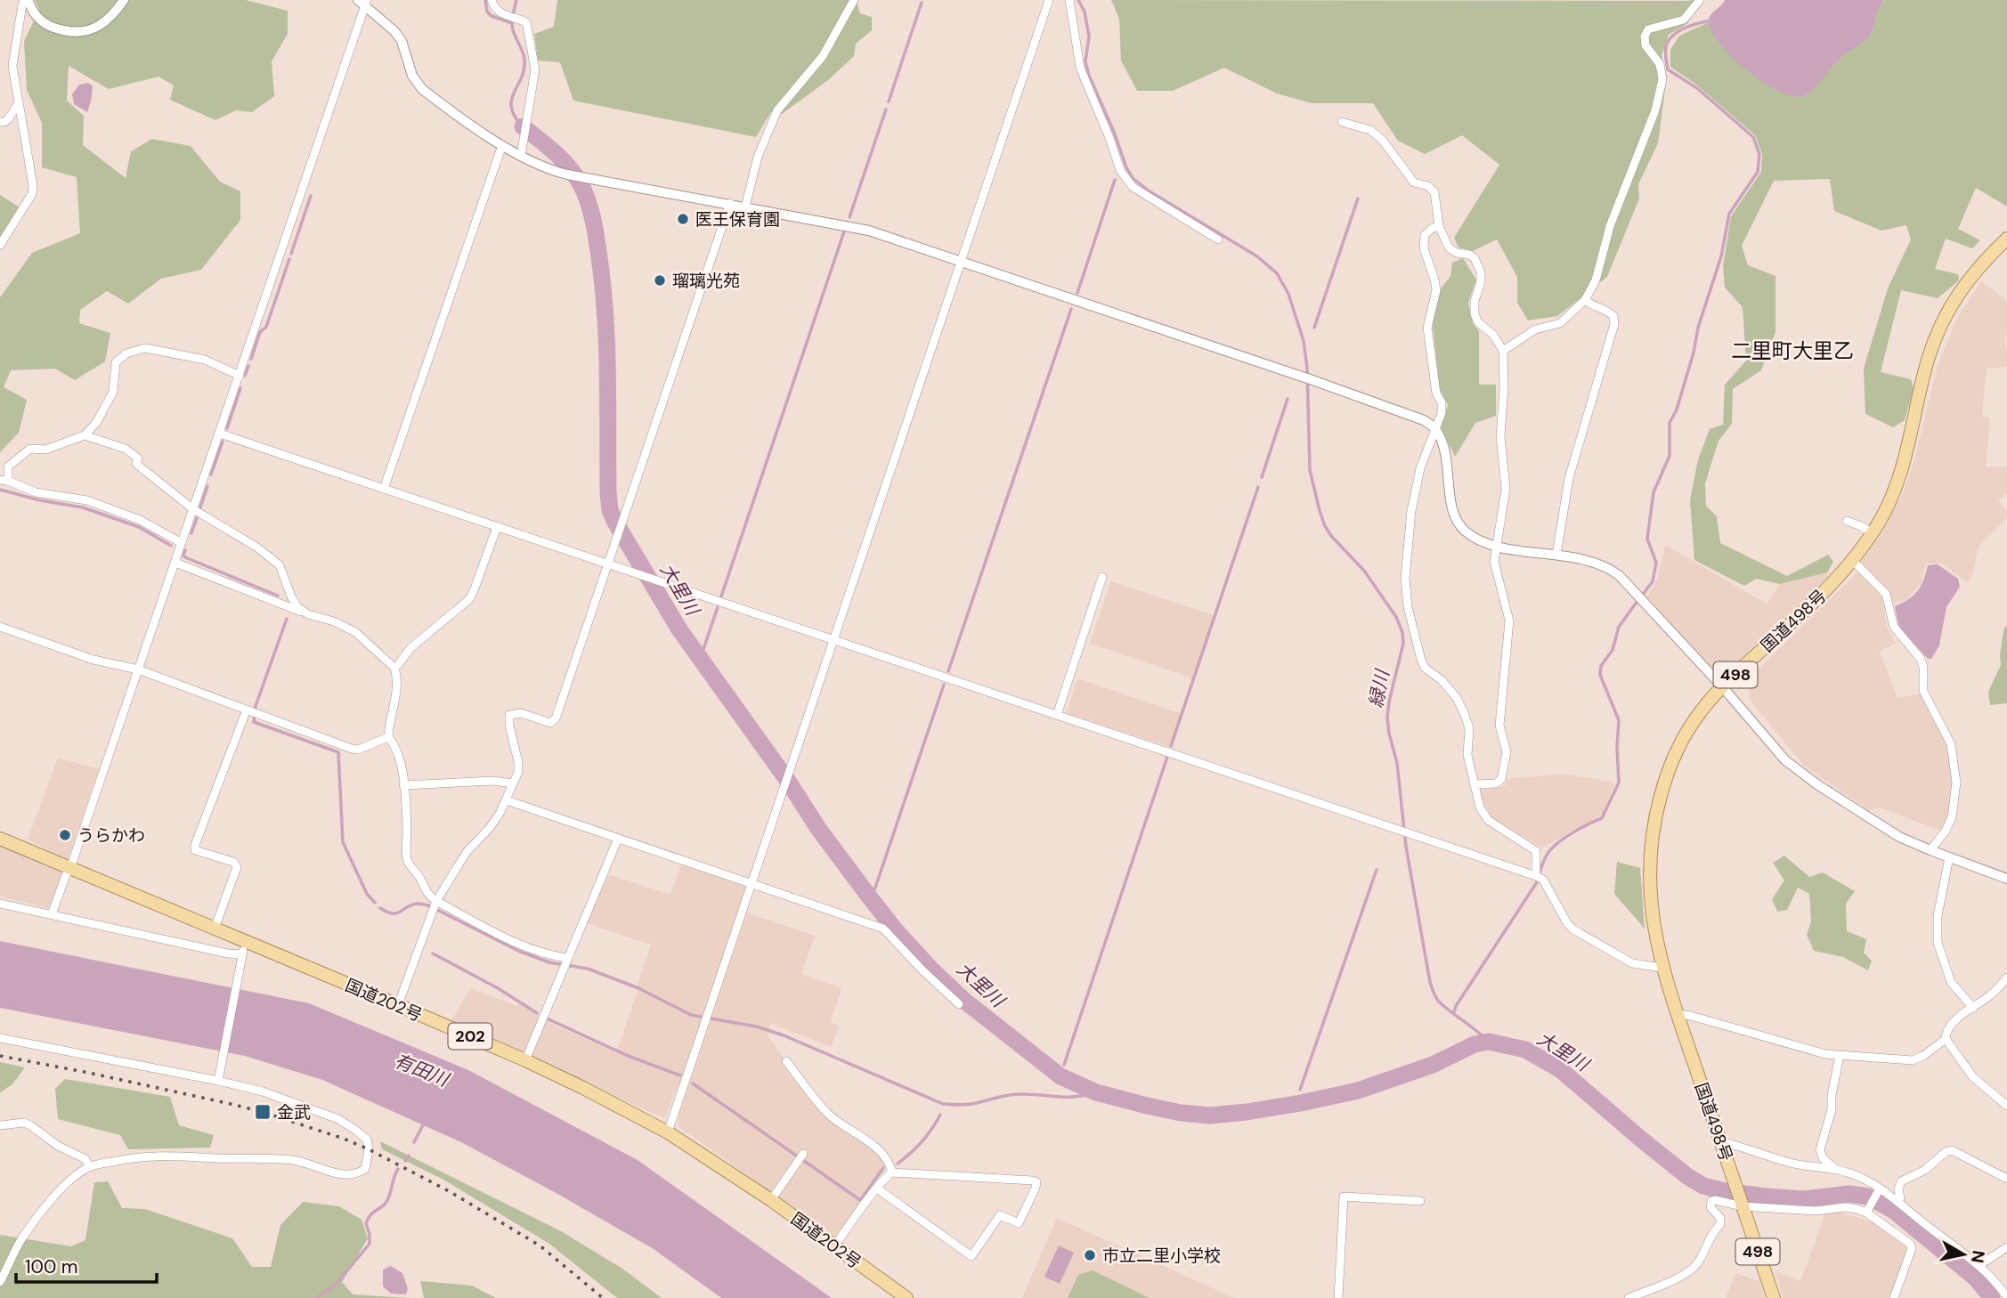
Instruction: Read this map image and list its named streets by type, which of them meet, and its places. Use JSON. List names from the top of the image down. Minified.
{"streets":{"highway":["国道498号","498","国道202号","202"]},"districts":["二里町大里乙"],"water":["大里川","緑川","有田川"],"places":{"other":["医王保育園","瑠璃光苑","うらかわ","市立二里小学校"],"transit":["金武"]},"scale_bar":"100 m","north":"right"}
